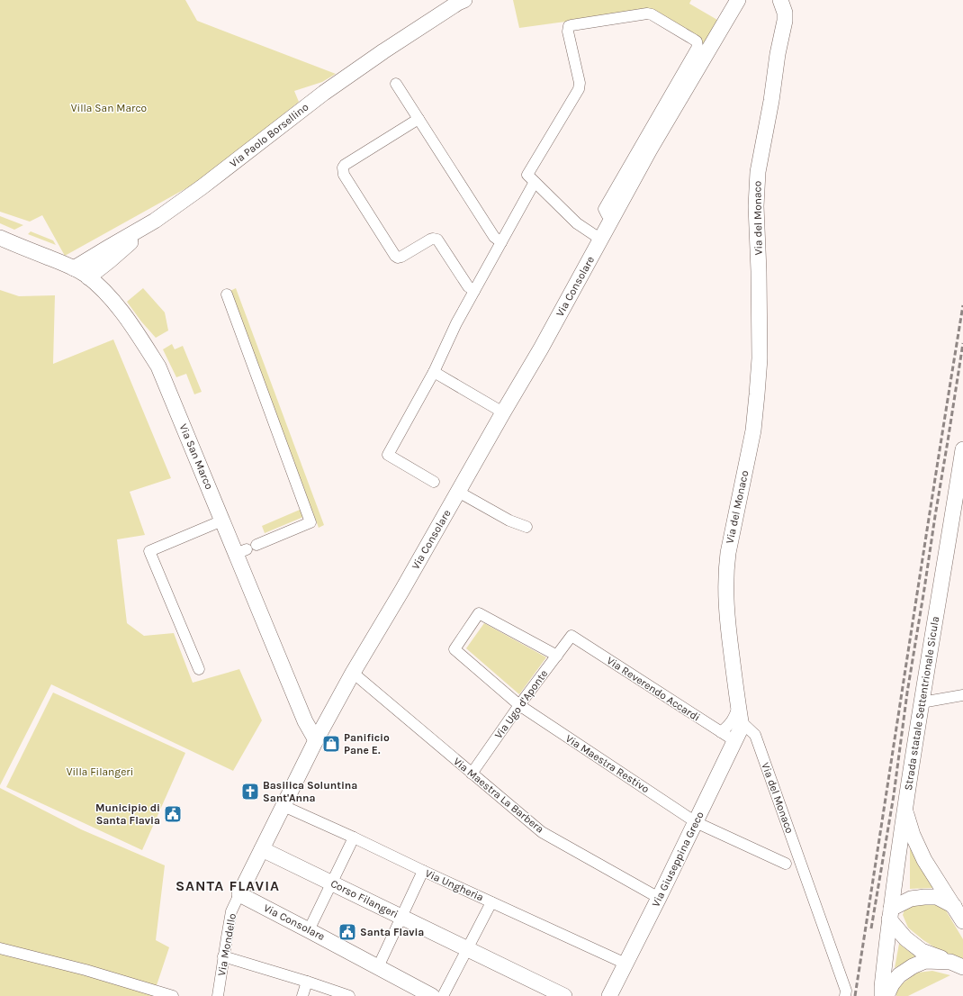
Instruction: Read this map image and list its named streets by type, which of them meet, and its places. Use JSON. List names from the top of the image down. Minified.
{"streets":{"street":["Via Paolo Borsellino","Via del Monaco","Via Consolare","Via San Marco","Via Reverendo Accardi","Strada statale Settentrionale Sicula","Via Ugo d'Aponte","Via Maestra Restivo","Via Maestra La Barbera","Via Giuseppina Greco","Via Ungheria","Corso Filangeri","Via Mondello"]},"crossings":[["Via Paolo Borsellino","Via San Marco"],["Via del Monaco","Via Giuseppina Greco"],["Via Consolare","Via San Marco"],["Via Consolare","Via Maestra La Barbera"],["Via Consolare","Via Ungheria"],["Via Consolare","Corso Filangeri"],["Via Consolare","Via Mondello"],["Via Reverendo Accardi","Via Ugo d'Aponte"],["Via Reverendo Accardi","Via Giuseppina Greco"],["Via Ugo d'Aponte","Via Maestra Restivo"],["Via Ugo d'Aponte","Via Maestra La Barbera"],["Via Maestra Restivo","Via Giuseppina Greco"],["Via Maestra La Barbera","Via Giuseppina Greco"],["Via Giuseppina Greco","Via Ungheria"]],"districts":["SANTA FLAVIA"],"parks":["Villa San Marco","Villa Filangeri"],"places":{"shop":["Panificio Pane E."],"church":["Basilica Soluntina Sant'Anna"],"public building":["Municipio di Santa Flavia","Santa Flavia"]}}
